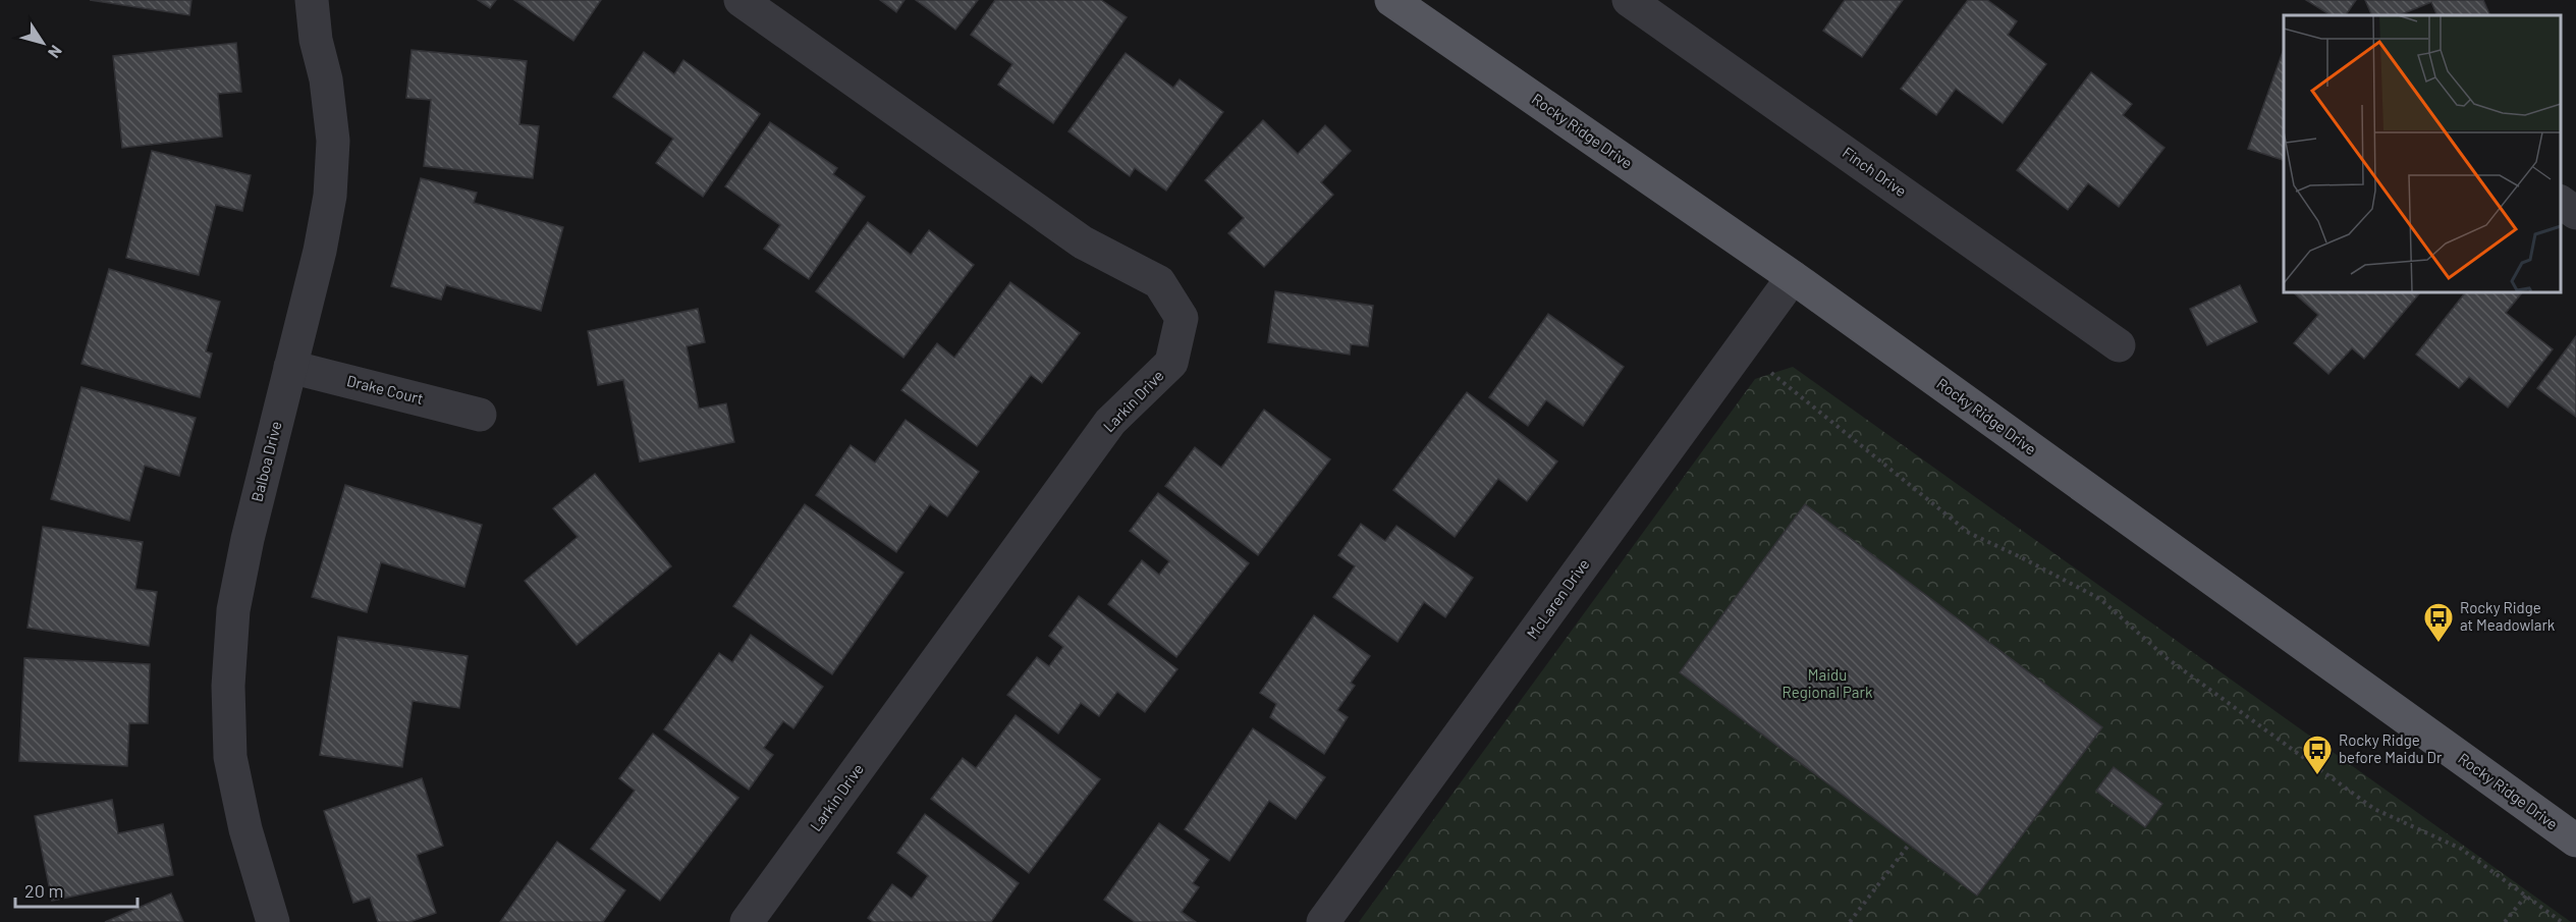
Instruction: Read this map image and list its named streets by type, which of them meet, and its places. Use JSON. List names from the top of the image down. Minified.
{"streets":{"main road":["Rocky Ridge Drive"],"street":["Finch Drive","Drake Court","Larkin Drive","Balboa Drive","McLaren Drive"]},"crossings":[["Rocky Ridge Drive","McLaren Drive"],["Drake Court","Balboa Drive"]],"parks":["Maidu Regional Park"],"places":{"bus stop":["Rocky Ridge at Meadowlark","Rocky Ridge before Maidu Dr"]},"scale_bar":"20 m","north":"bottom right"}
